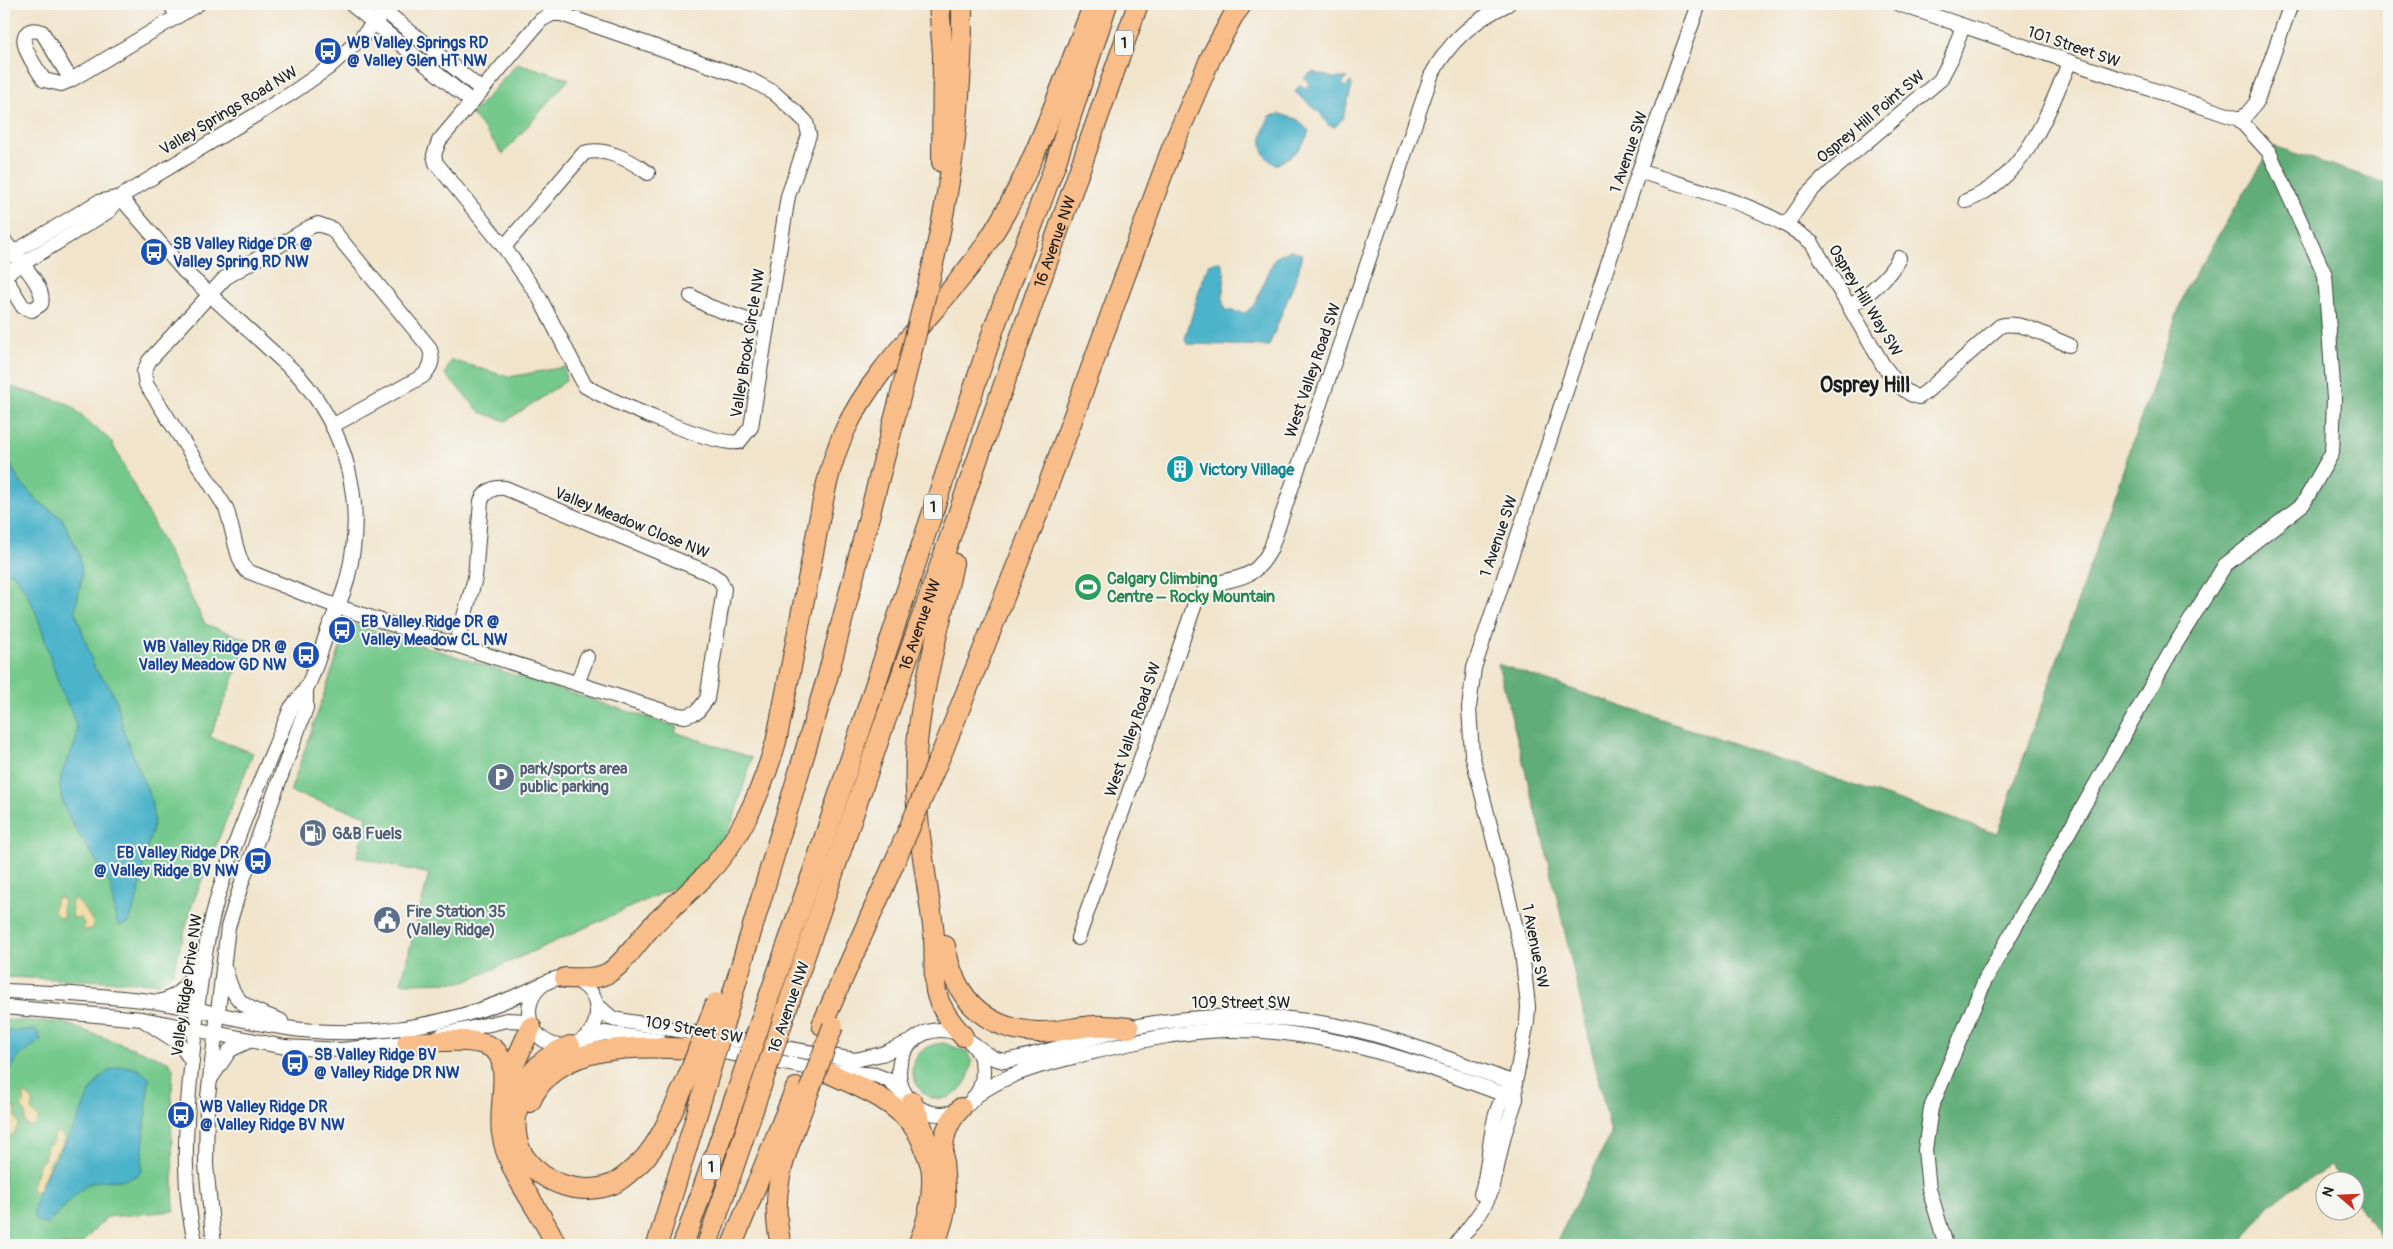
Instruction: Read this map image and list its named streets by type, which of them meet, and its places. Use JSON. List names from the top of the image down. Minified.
{"streets":{"highway":["1","16 Avenue NW"],"street":["101 Street SW","Valley Springs Road NW","Osprey Hill Point SW","1 Avenue SW","Osprey Hill Way SW","Valley Brook Circle NW","West Valley Road SW","Valley Meadow Close NW","Valley Ridge Drive NW","109 Street SW"]},"crossings":[["101 Street SW","Osprey Hill Point SW"],["Valley Springs Road NW","Valley Ridge Drive NW"],["Osprey Hill Point SW","Osprey Hill Way SW"],["1 Avenue SW","Osprey Hill Way SW"],["1 Avenue SW","109 Street SW"],["Valley Meadow Close NW","Valley Ridge Drive NW"]],"districts":["Osprey Hill"],"places":{"bus stop":["WB Valley Springs RD @ Valley Glen HT NW","SB Valley Ridge DR @ Valley Spring RD NW","EB Valley Ridge DR @ Valley Meadow CL NW","WB Valley Ridge DR @ Valley Meadow GD NW","EB Valley Ridge DR @ Valley Ridge BV NW","SB Valley Ridge BV @ Valley Ridge DR NW","WB Valley Ridge DR @ Valley Ridge BV NW"],"building":["Victory Village"],"sports":["Calgary Climbing Centre – Rocky Mountain"],"parking":["park/sports area public parking"],"fuel station":["G&B Fuels"],"public building":["Fire Station 35 (Valley Ridge)"]},"north":"left"}
